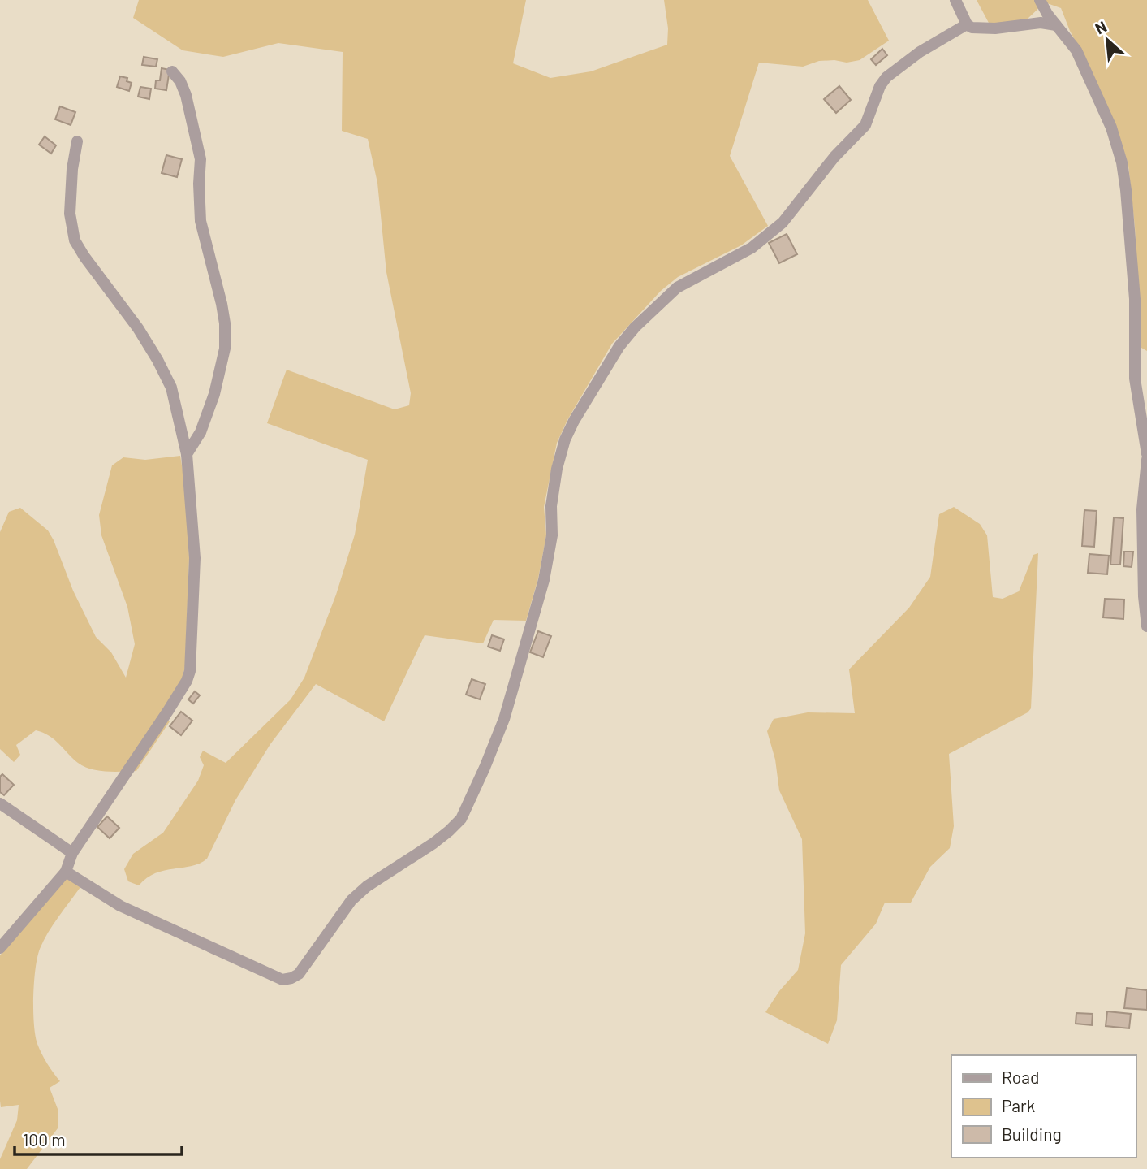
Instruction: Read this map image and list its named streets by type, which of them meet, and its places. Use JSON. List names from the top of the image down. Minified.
{"legend":["Road","Park","Building"],"scale_bar":"100 m","north":"top left"}
